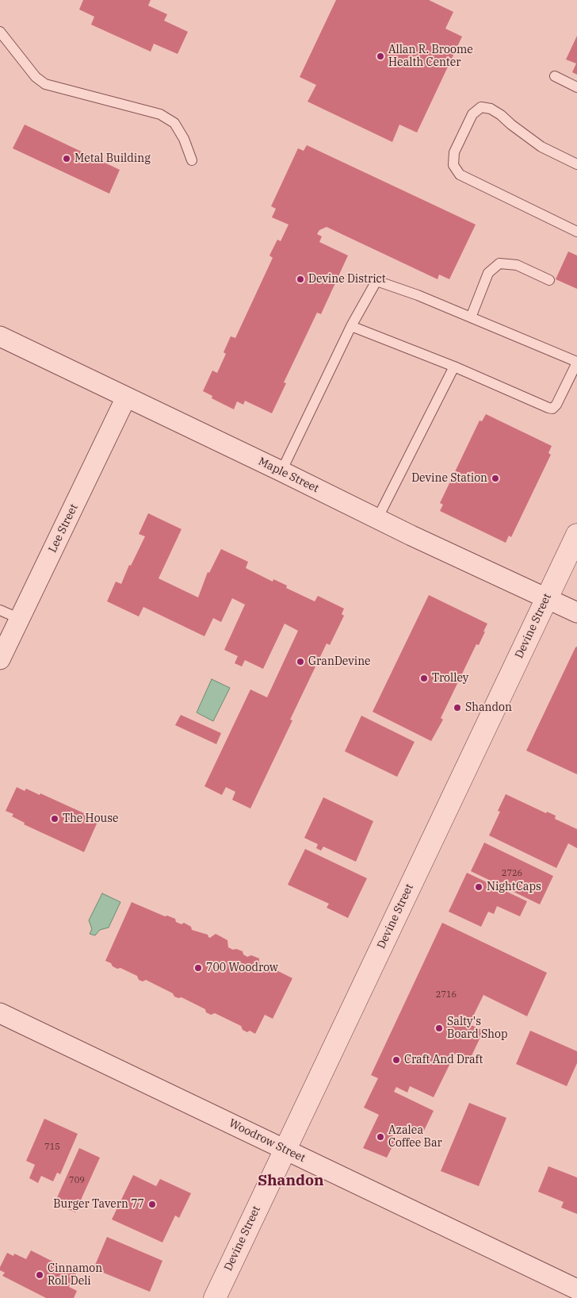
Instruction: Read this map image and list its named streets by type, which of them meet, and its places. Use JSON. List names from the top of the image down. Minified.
{"streets":{"main road":["Devine Street"],"street":["Maple Street","Lee Street","Woodrow Street"]},"crossings":[["Maple Street","Lee Street"],["Maple Street","Devine Street"],["Devine Street","Woodrow Street"]],"districts":["Shandon"],"places":["Allan R. Broome Health Center","Metal Building","Devine District","Devine Station","GranDevine","Trolley","Shandon","The House","NightCaps","700 Woodrow","Salty's Board Shop","Craft And Draft","Azalea Coffee Bar","Burger Tavern 77","Cinnamon Roll Deli"],"house_numbers":["2726","2716","715","709"]}
